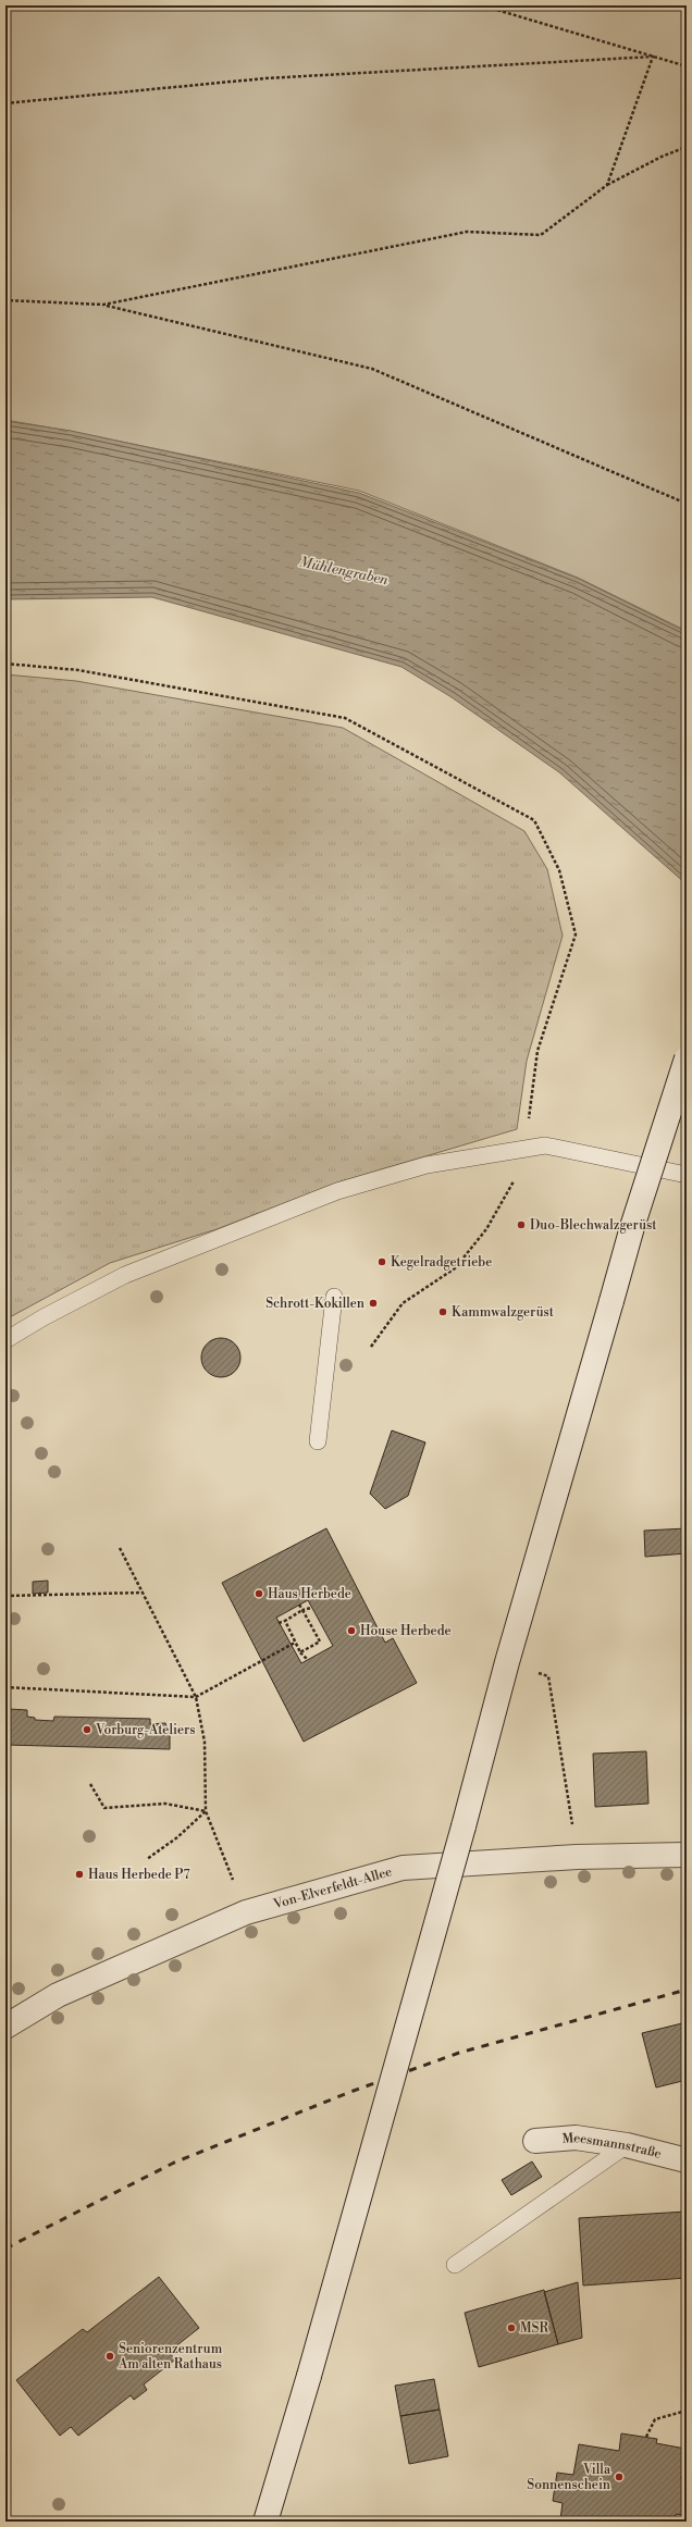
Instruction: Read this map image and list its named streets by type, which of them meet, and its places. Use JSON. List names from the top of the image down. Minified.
{"streets":{"main road":["Von-Elverfeldt-Allee","Meesmannstraße"]},"water":["Mühlengraben"],"places":["Duo-Blechwalzgerüst","Kegelradgetriebe","Schrott-Kokillen","Kammwalzgerüst","Haus Herbede","House Herbede","Vorburg-Ateliers","Haus Herbede P7","MSR","Seniorenzentrum Am alten Rathaus","Villa Sonnenschein"]}
